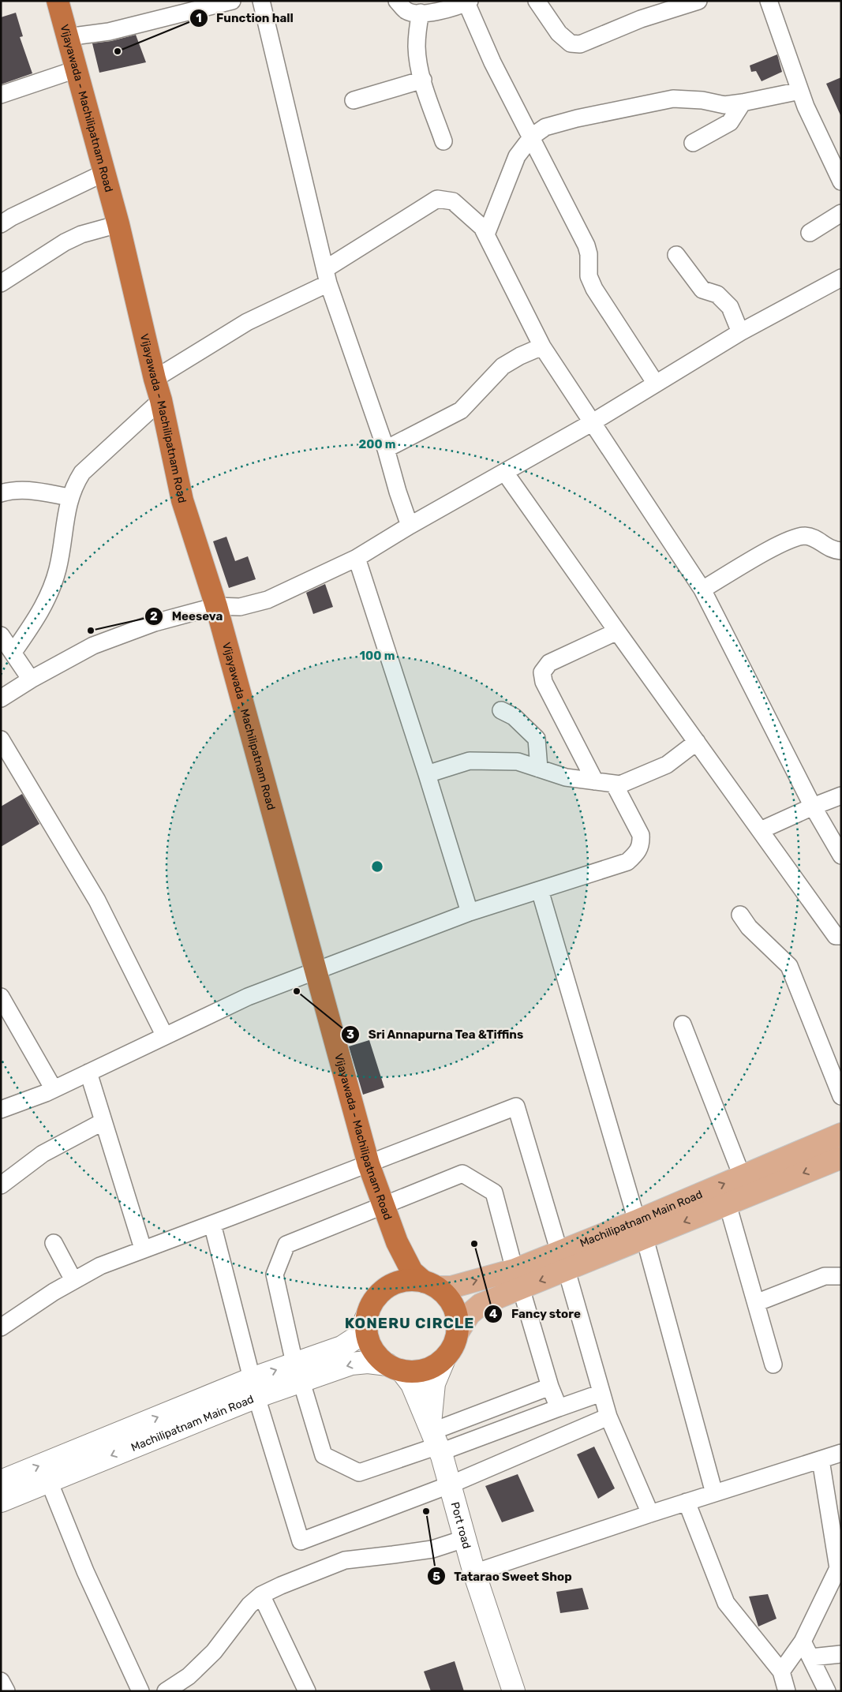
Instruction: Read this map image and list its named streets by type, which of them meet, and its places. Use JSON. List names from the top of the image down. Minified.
{"streets":{"highway":["Vijayawada - Machilipatnam Road"],"main road":["Machilipatnam Main Road"],"street":["Port road"]},"crossings":[["Vijayawada - Machilipatnam Road","Machilipatnam Main Road"],["Vijayawada - Machilipatnam Road","Port road"],["Machilipatnam Main Road","Port road"]],"districts":["KONERU CIRCLE"],"places":["Function hall","Meeseva","Sri Annapurna Tea &Tiffins","Fancy store","Tatarao Sweet Shop"],"rings":["200 m","100 m"]}
